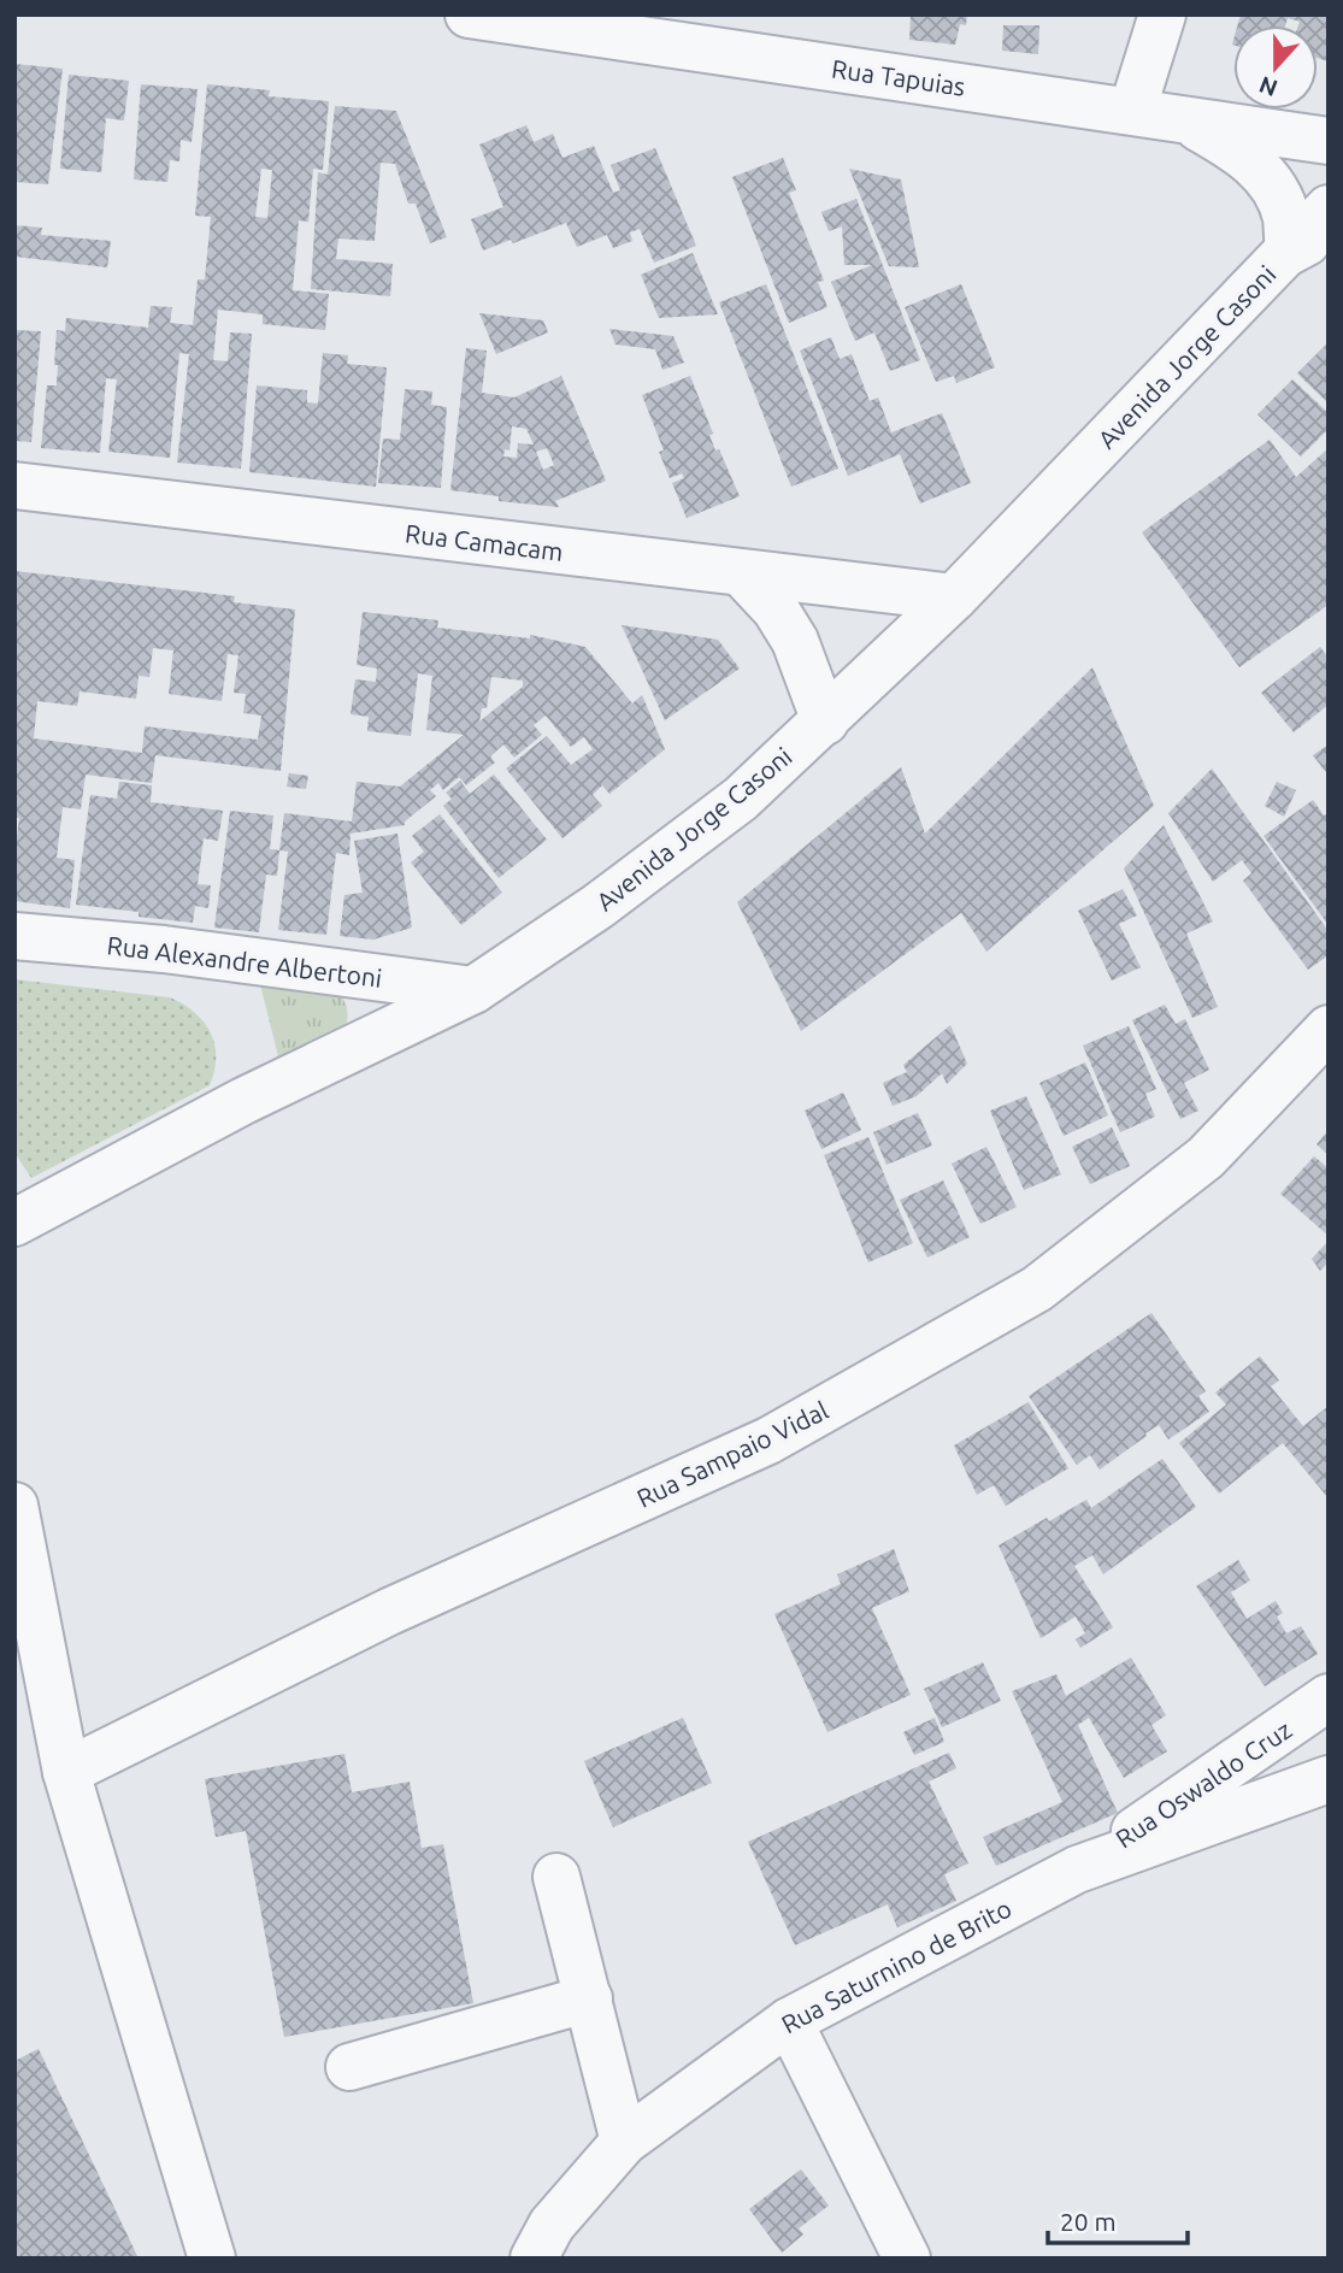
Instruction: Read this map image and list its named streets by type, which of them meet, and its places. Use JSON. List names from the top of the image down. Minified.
{"streets":{"street":["Rua Tapuias","Avenida Jorge Casoni","Rua Camacam","Rua Alexandre Albertoni","Rua Sampaio Vidal","Rua Oswaldo Cruz","Rua Saturnino de Brito"]},"crossings":[["Avenida Jorge Casoni","Rua Camacam"],["Avenida Jorge Casoni","Rua Alexandre Albertoni"],["Rua Oswaldo Cruz","Rua Saturnino de Brito"]],"scale_bar":"20 m","north":"bottom"}
